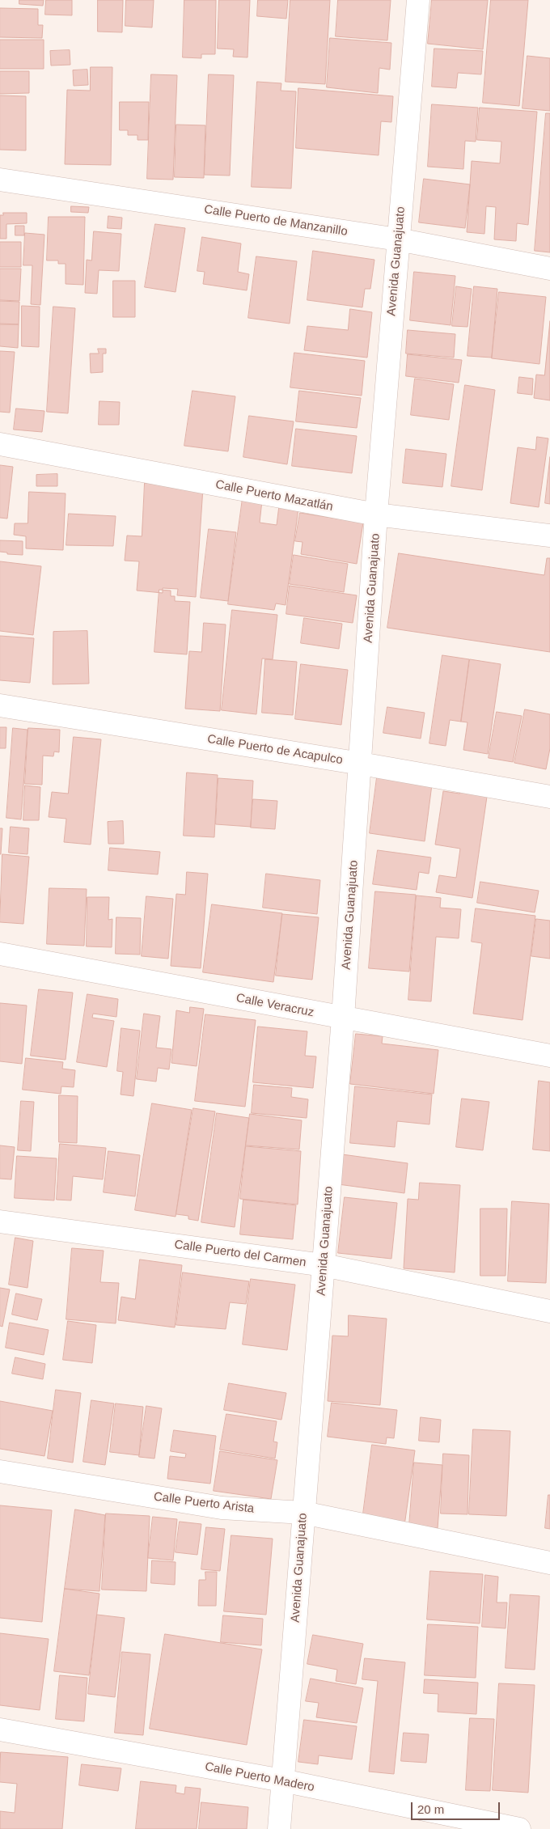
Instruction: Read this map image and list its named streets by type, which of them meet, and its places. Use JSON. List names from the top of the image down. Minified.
{"streets":{"street":["Calle Puerto de Manzanillo","Avenida Guanajuato","Calle Puerto Mazatlán","Calle Puerto de Acapulco","Calle Veracruz","Calle Puerto del Carmen","Calle Puerto Arista","Calle Puerto Madero"]},"crossings":[["Calle Puerto de Manzanillo","Avenida Guanajuato"],["Avenida Guanajuato","Calle Puerto Mazatlán"],["Avenida Guanajuato","Calle Puerto de Acapulco"],["Avenida Guanajuato","Calle Veracruz"],["Avenida Guanajuato","Calle Puerto del Carmen"],["Avenida Guanajuato","Calle Puerto Arista"],["Avenida Guanajuato","Calle Puerto Madero"]],"scale_bar":"20 m"}
